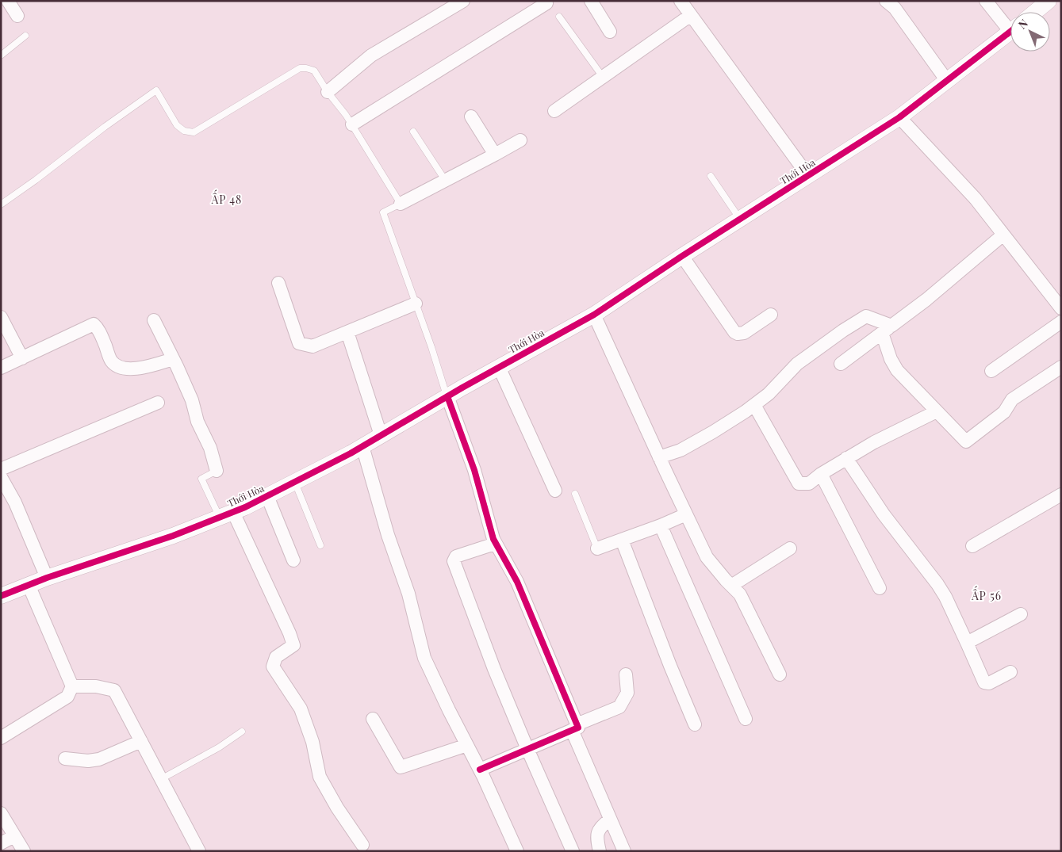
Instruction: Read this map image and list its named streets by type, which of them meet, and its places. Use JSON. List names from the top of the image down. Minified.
{"streets":{"street":["Thới Hòa"]},"districts":["ẤP 48","ẤP 56"],"north":"top left"}
